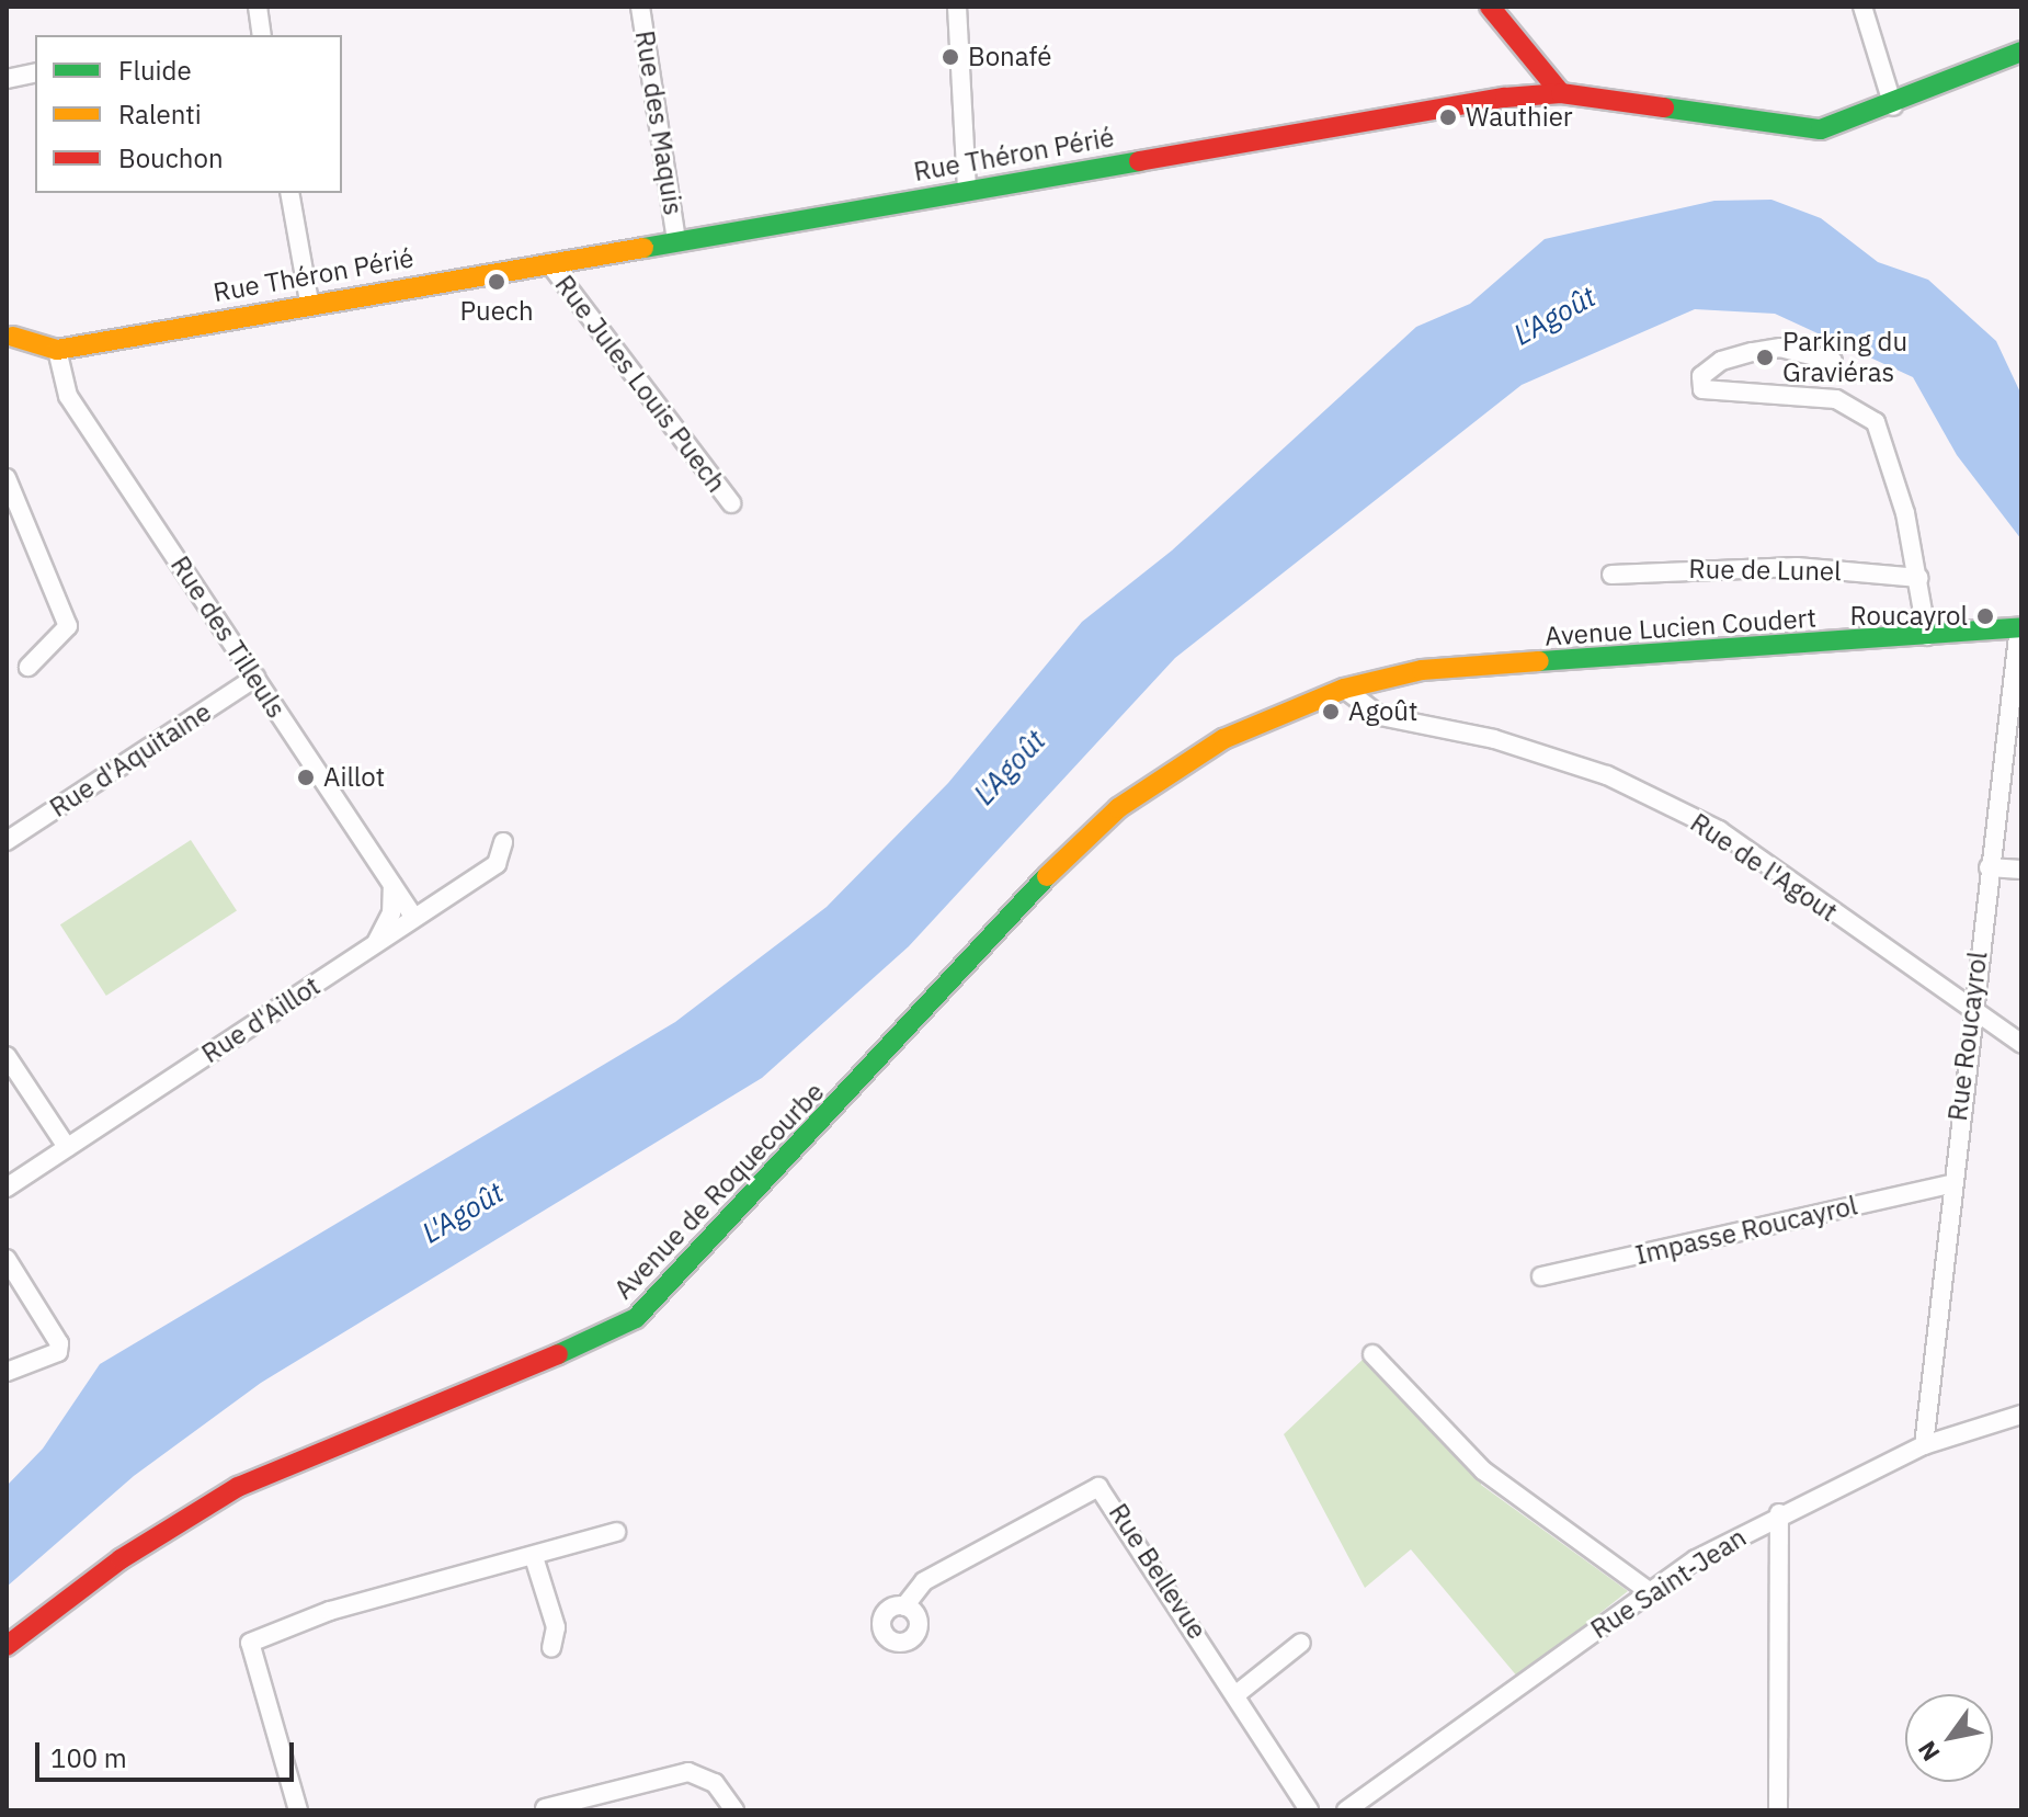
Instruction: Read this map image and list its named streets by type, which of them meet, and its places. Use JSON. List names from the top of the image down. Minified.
{"streets":{"main road":["Rue Théron Périé","Avenue Lucien Coudert","Avenue de Roquecourbe"],"street":["Rue des Maquis","Rue Jules Louis Puech","Rue de Lunel","Rue des Tilleuls","Rue d'Aquitaine","Rue de l'Agout","Rue d'Aillot","Rue Roucayrol","Impasse Roucayrol","Rue Bellevue","Rue Saint-Jean"]},"crossings":[["Rue des Maquis","Rue Théron Périé"],["Rue Théron Périé","Rue Jules Louis Puech"],["Rue Théron Périé","Rue des Tilleuls"],["Avenue Lucien Coudert","Rue de l'Agout"],["Avenue Lucien Coudert","Rue Roucayrol"],["Avenue Lucien Coudert","Avenue de Roquecourbe"],["Rue des Tilleuls","Rue d'Aquitaine"],["Rue des Tilleuls","Rue d'Aillot"],["Rue de l'Agout","Rue Roucayrol"],["Rue de l'Agout","Avenue de Roquecourbe"],["Rue Roucayrol","Impasse Roucayrol"],["Rue Roucayrol","Rue Saint-Jean"]],"water":["L'Agoût"],"places":["Bonafé","Wauthier","Puech","Parking du Graviéras","Roucayrol","Agoût","Aillot"],"legend":["Fluide","Ralenti","Bouchon"],"scale_bar":"100 m","north":"bottom left"}
